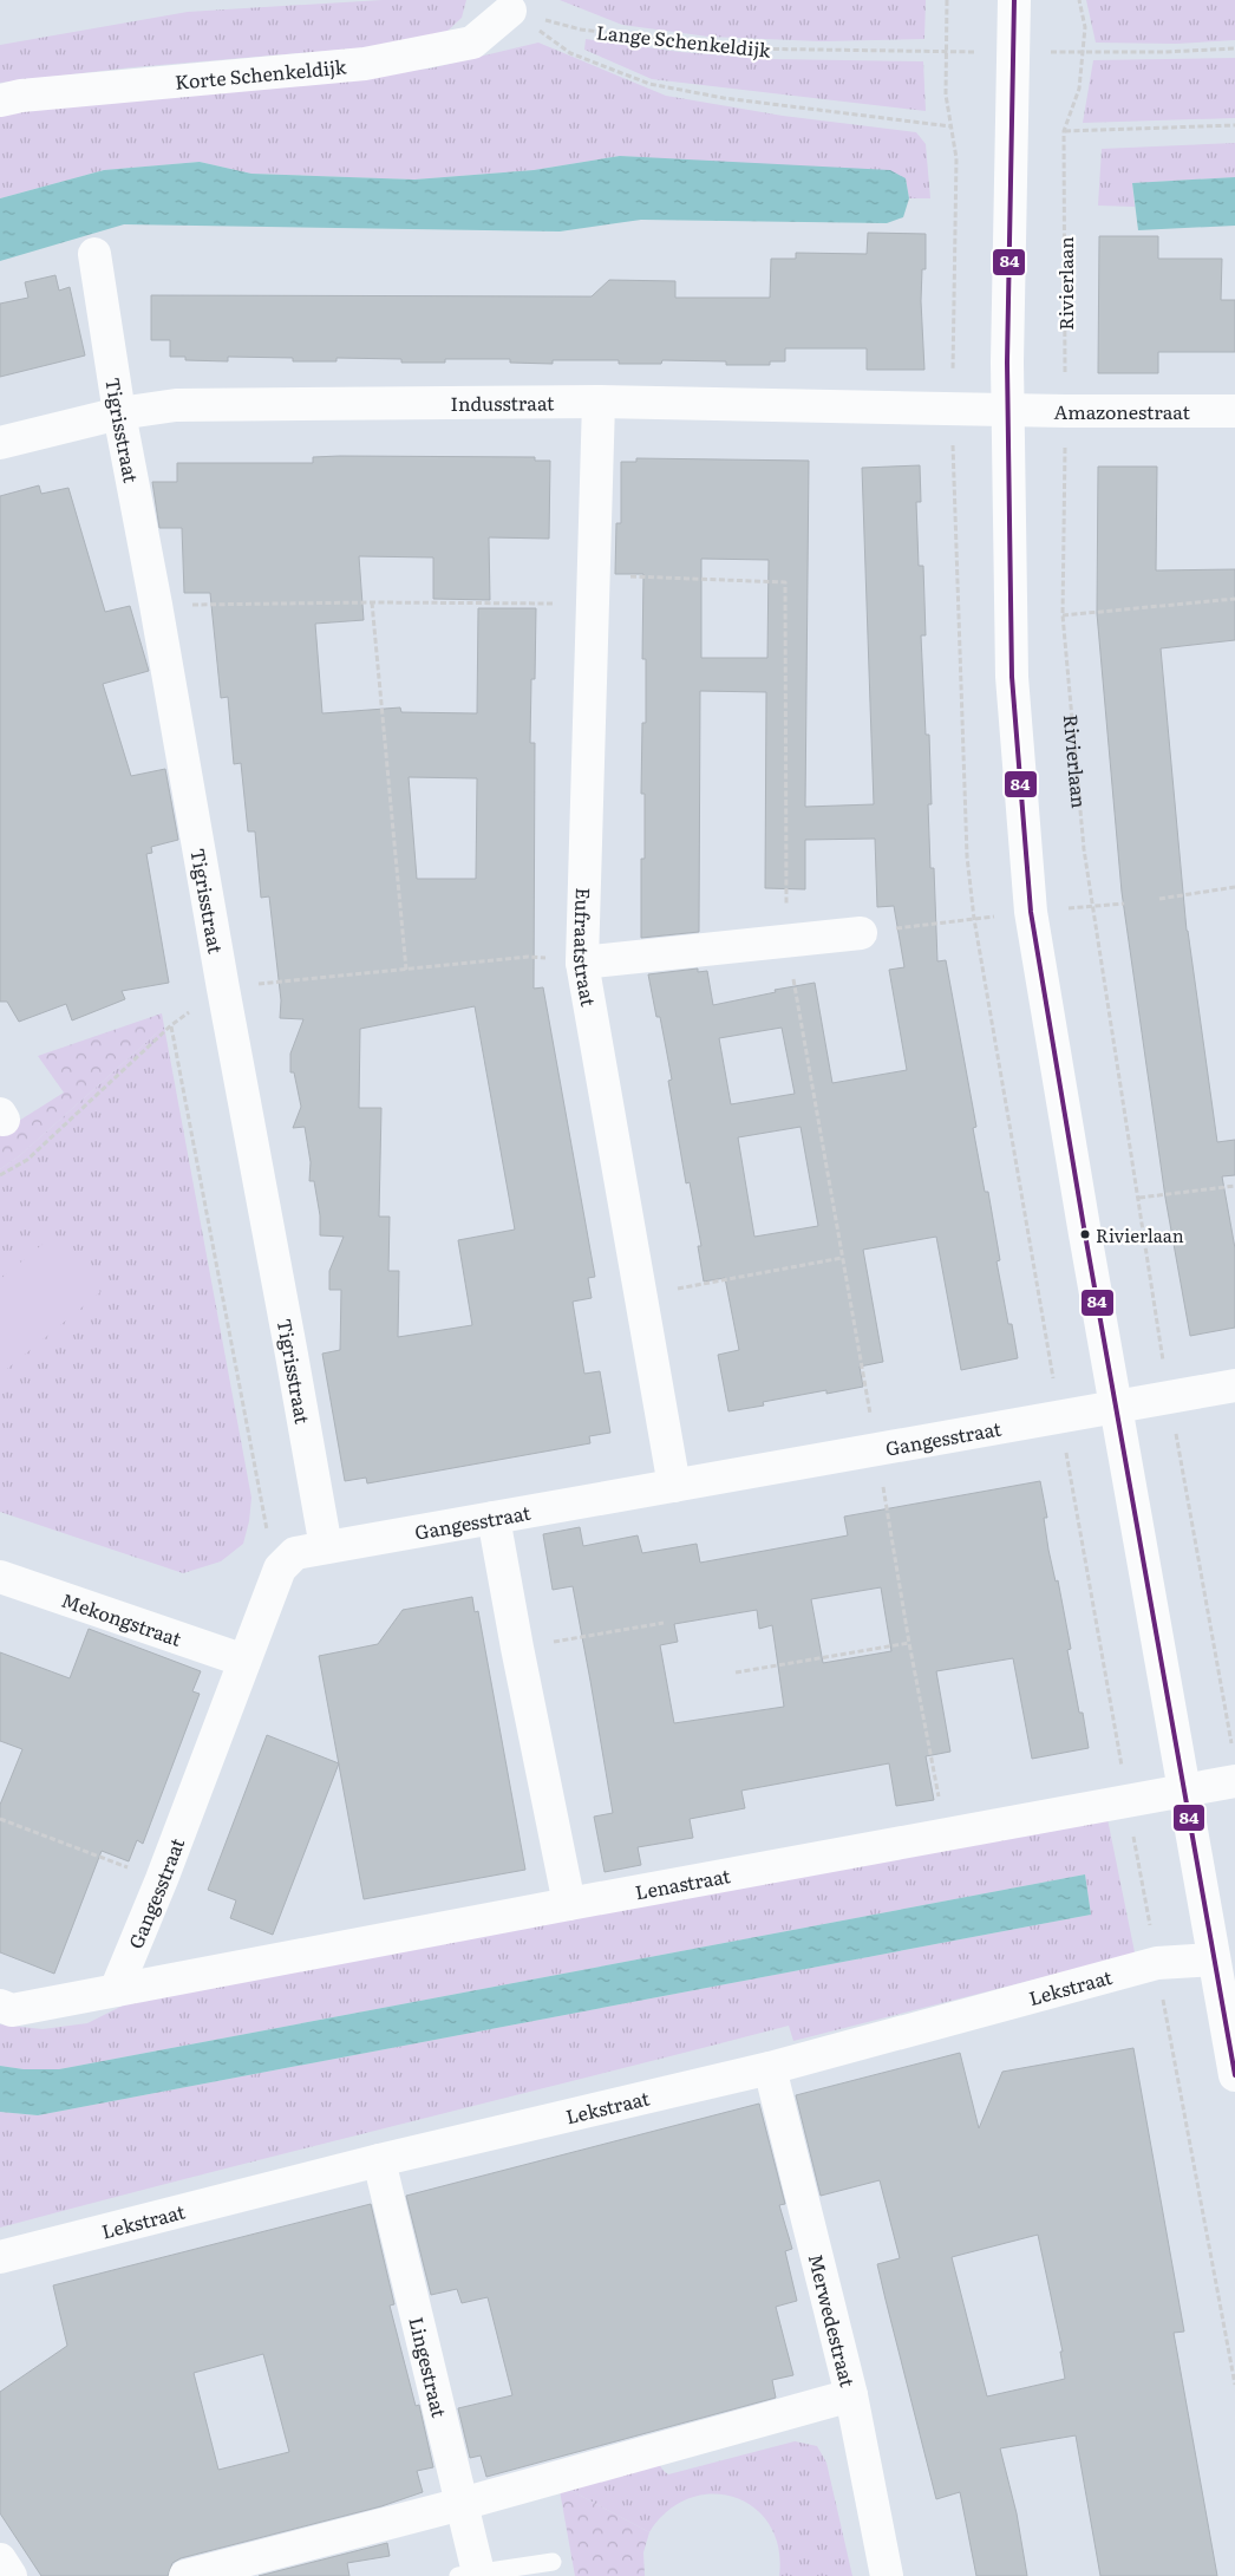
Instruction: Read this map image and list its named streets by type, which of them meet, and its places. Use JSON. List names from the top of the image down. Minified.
{"streets":{"street":["Korte Schenkeldijk","Indusstraat","Amazonestraat","Tigrisstraat","Eufraatstraat","Gangesstraat","Mekongstraat","Lenastraat","Lekstraat","Merwedestraat","Lingestraat"],"path":["Lange Schenkeldijk","Rivierlaan"]},"crossings":[["Lange Schenkeldijk","Korte Schenkeldijk"],["Rivierlaan","Amazonestraat"],["Rivierlaan","Gangesstraat"],["Rivierlaan","Lenastraat"],["Indusstraat","Amazonestraat"],["Indusstraat","Tigrisstraat"],["Indusstraat","Eufraatstraat"],["Tigrisstraat","Gangesstraat"],["Eufraatstraat","Gangesstraat"],["Gangesstraat","Mekongstraat"],["Lekstraat","Merwedestraat"],["Lekstraat","Lingestraat"]],"places":["Rivierlaan"],"lines":["transit line 84"]}
